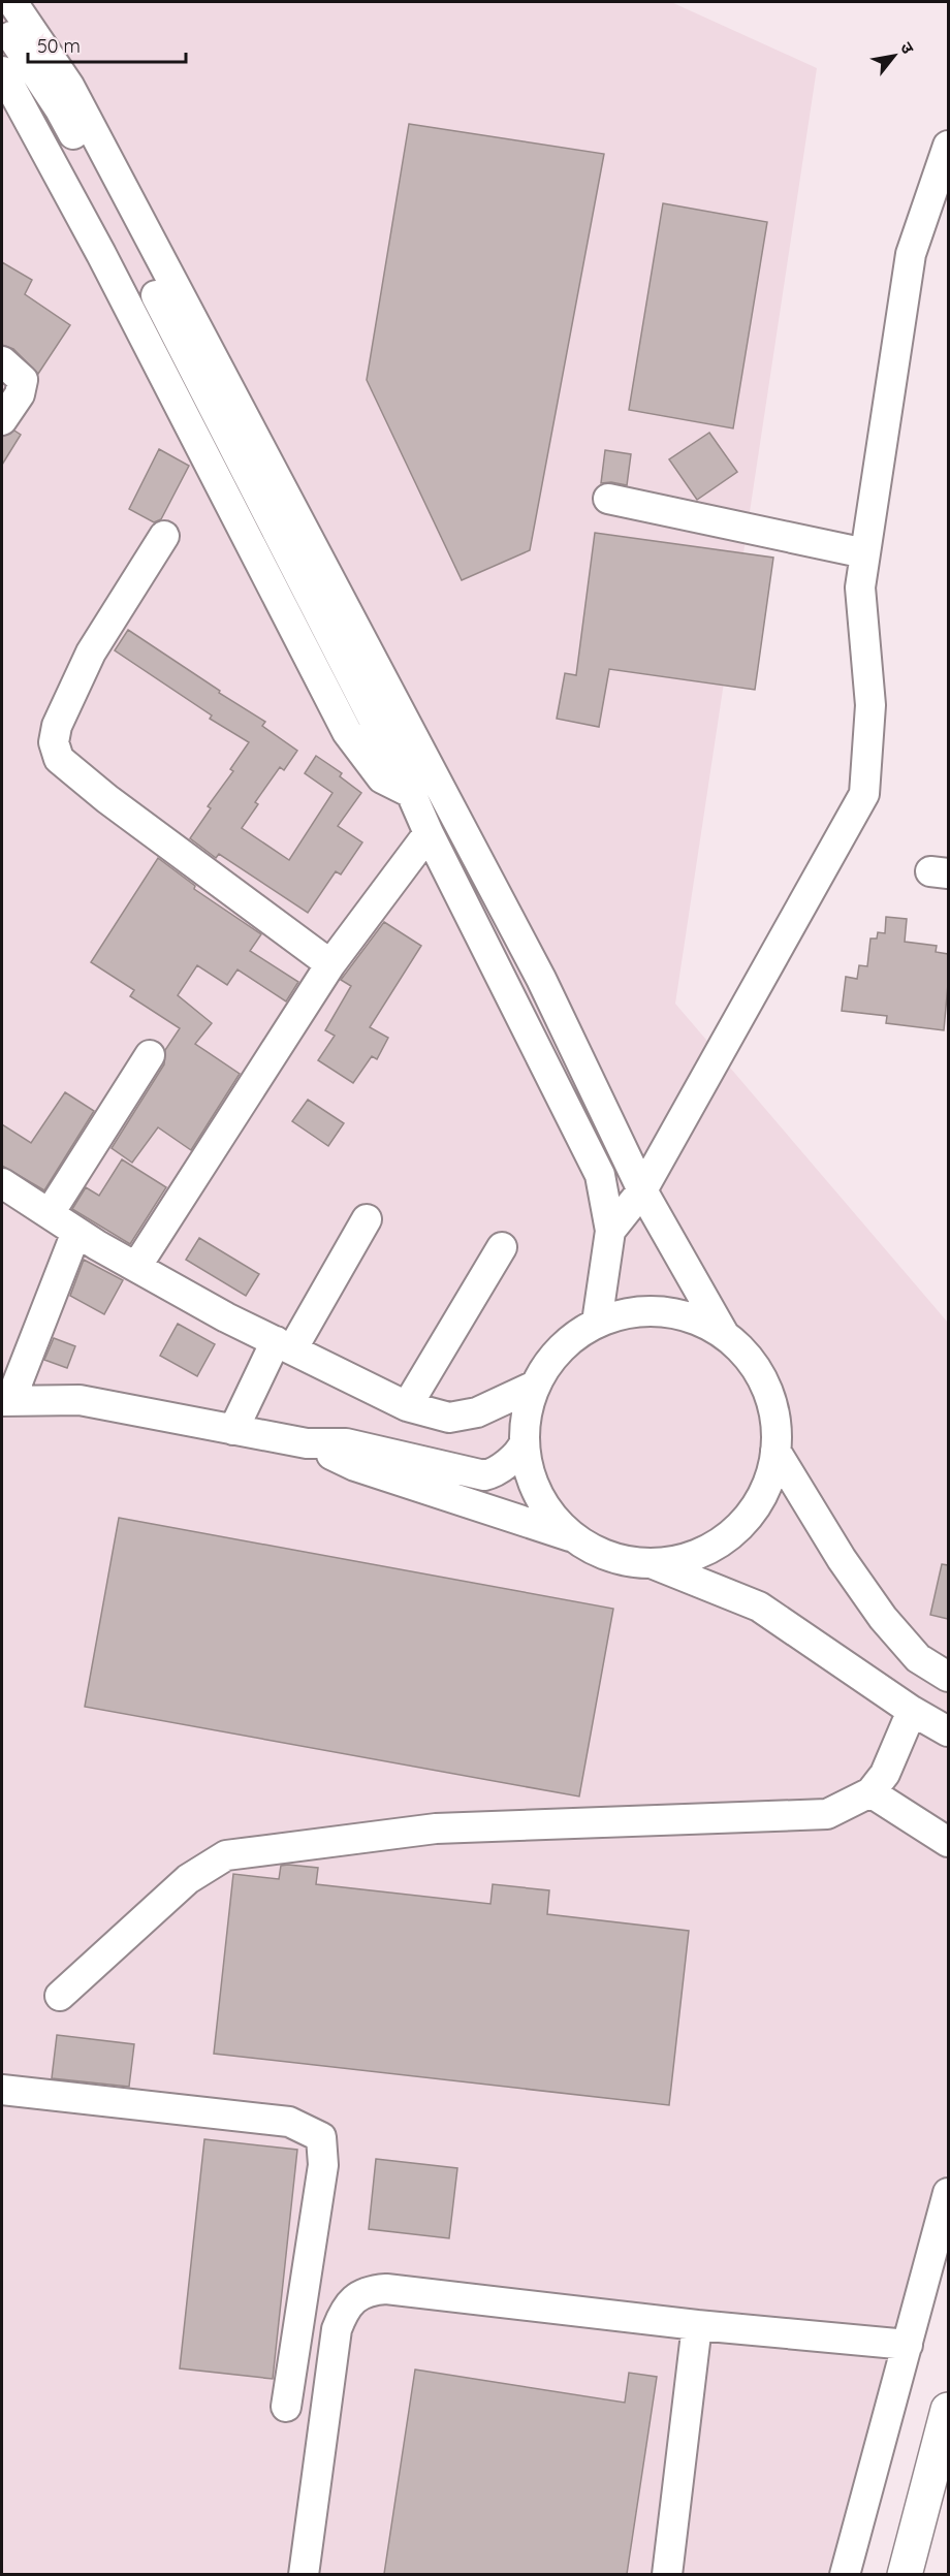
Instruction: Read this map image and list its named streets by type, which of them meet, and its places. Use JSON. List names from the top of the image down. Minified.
{"scale_bar":"50 m","north":"top right"}
